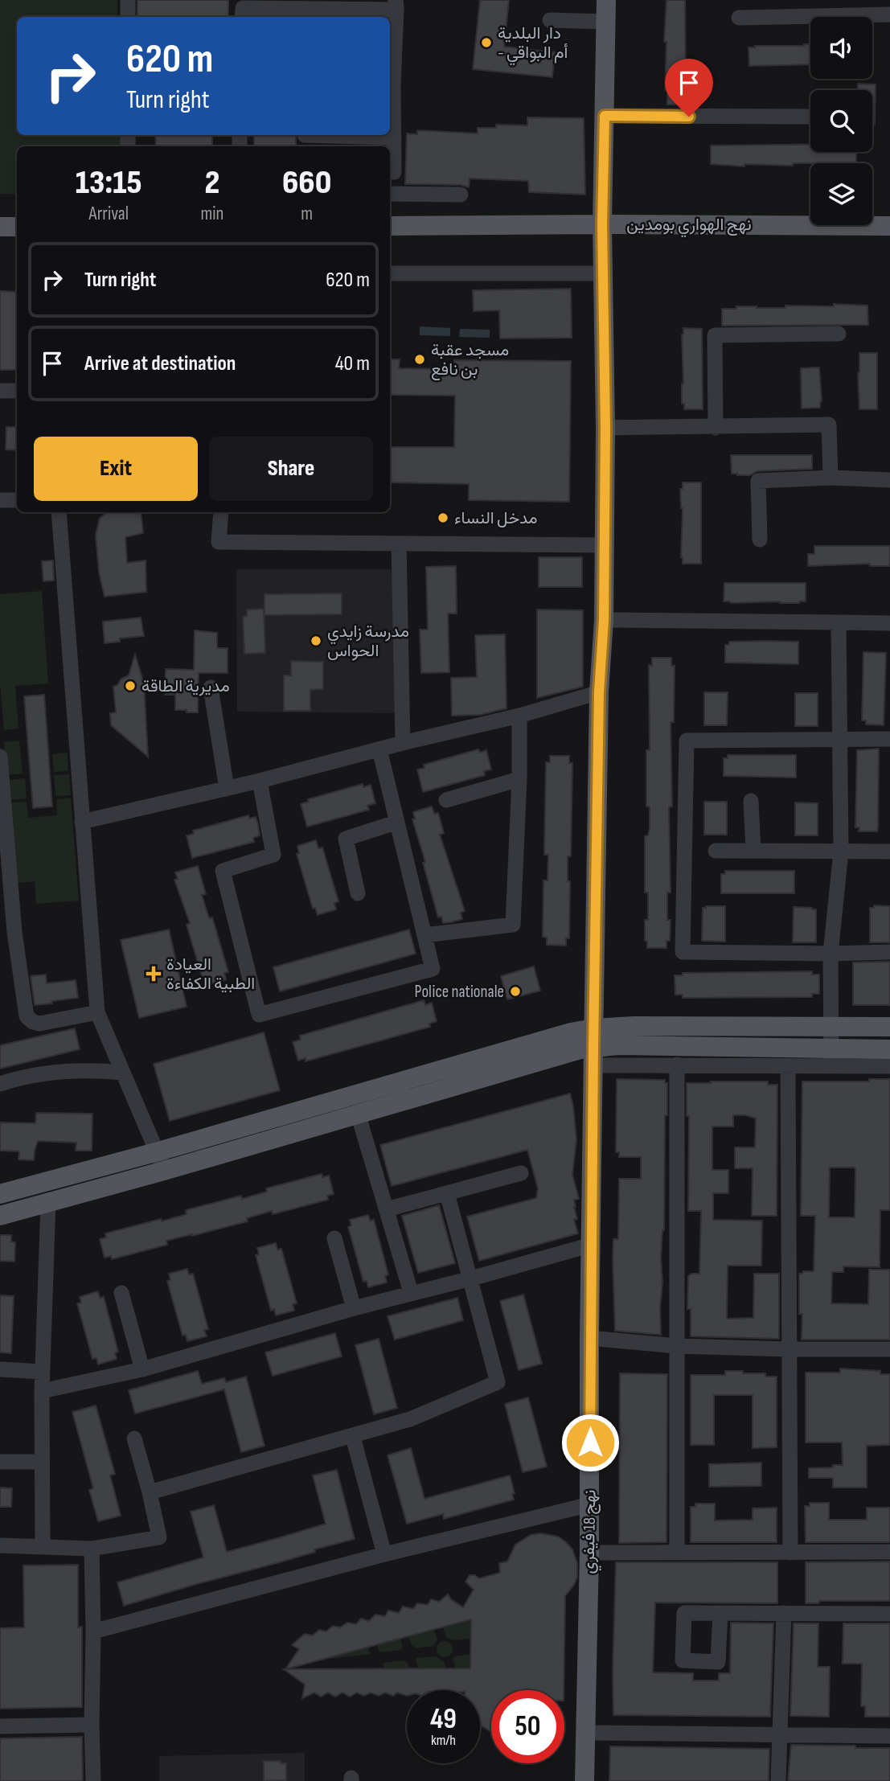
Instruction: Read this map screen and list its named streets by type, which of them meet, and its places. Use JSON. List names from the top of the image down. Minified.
{"streets":{"main road":["نهج الهواري بومدين","نهج 18 فيفري"]},"crossings":[["نهج الهواري بومدين","نهج 18 فيفري"]],"places":{"other":["دار البلدية - أم البواقي","مسجد عقبة بن نافع","مدخل النساء","مدرسة زايدي الحواس","مديرية الطاقة","Police nationale"],"health":["العيادة الطبية الكفاءة"]},"page":{"turn":["620 m","Turn right"],"eta":["13:15","Arrival","2","min","660","m"],"list":[{"name":"Turn right","value":"620 m"},{"name":"Arrive at destination","value":"40 m"}],"buttons":["Exit","Share"],"speed":"49 km/h","limit":"50"}}
